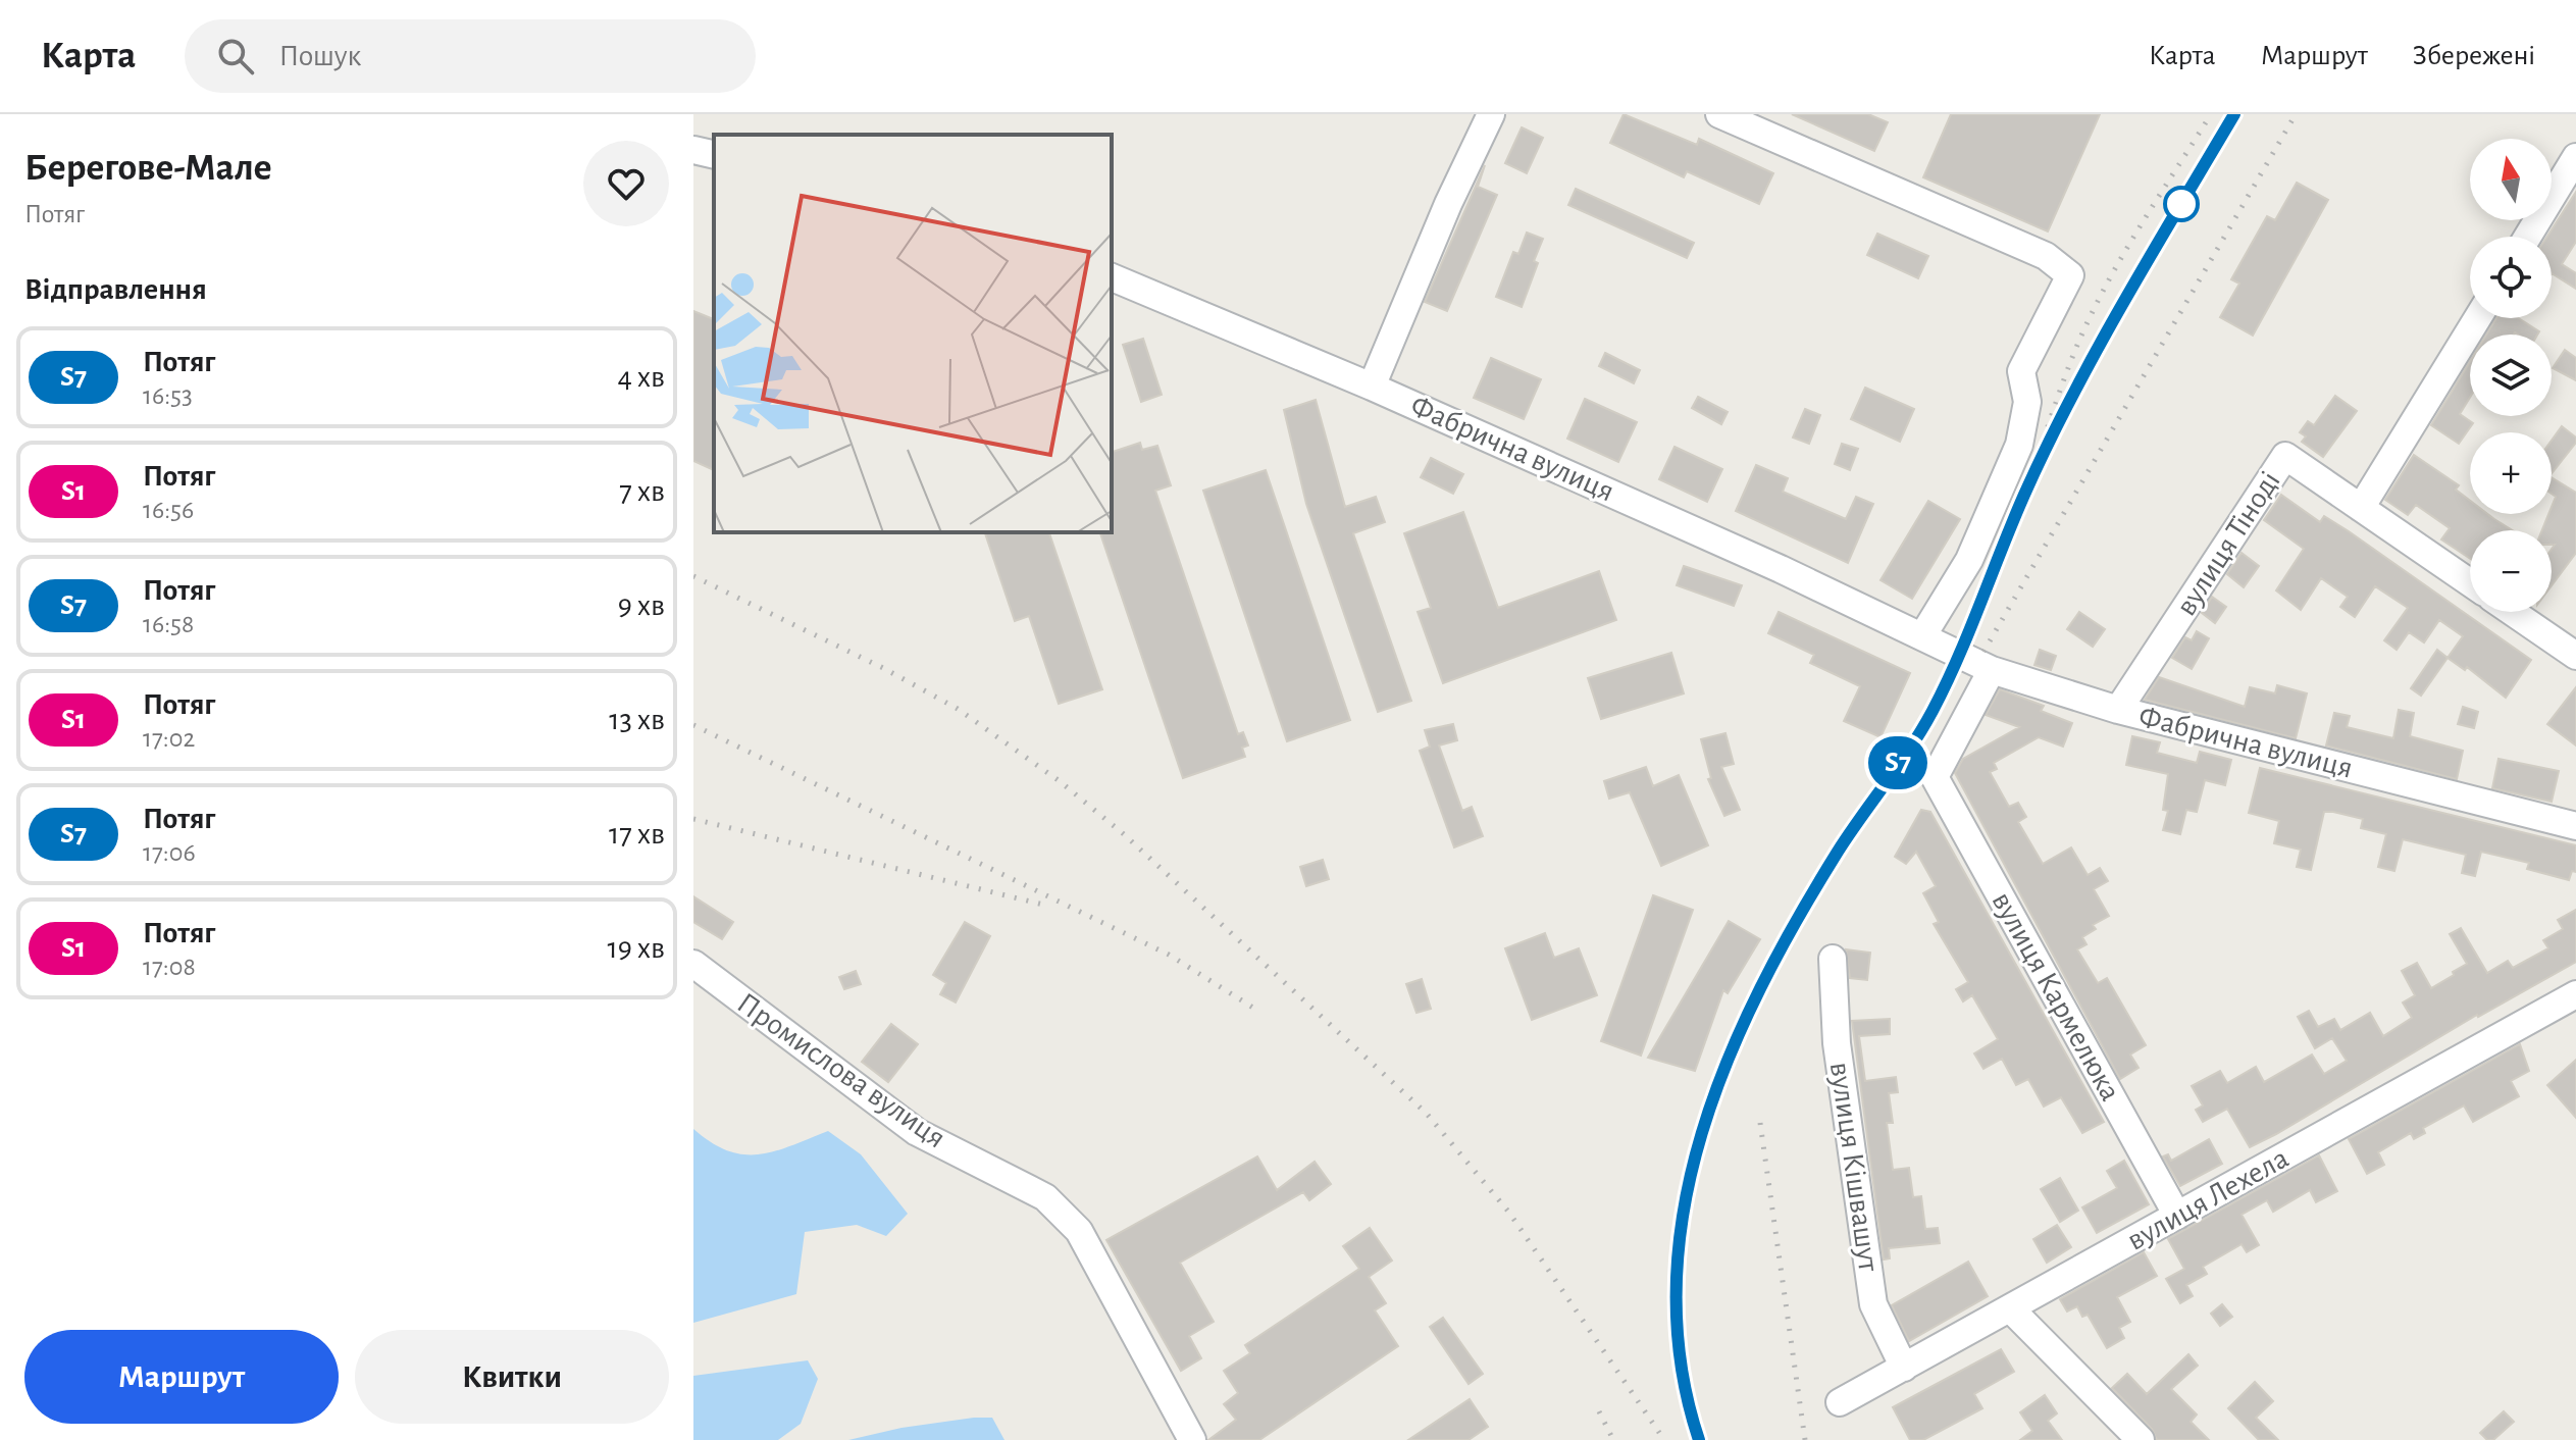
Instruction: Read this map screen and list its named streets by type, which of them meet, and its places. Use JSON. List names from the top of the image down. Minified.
{"streets":{"street":["Фабрична вулиця","вулиця Тіноді","вулиця Кармелюка","Промислова вулиця","вулиця Кішвашут","вулиця Лехела"]},"crossings":[["Фабрична вулиця","вулиця Тіноді"],["Фабрична вулиця","вулиця Кармелюка"],["вулиця Кармелюка","вулиця Лехела"],["вулиця Кішвашут","вулиця Лехела"]],"north":"top","page":{"header":"Карта","search":"Пошук","nav":["Карта","Маршрут","Збережені"],"heading":[["Берегове-Мале","Потяг"],"Відправлення"],"on_map":"S7","map_buttons":["+","−"],"list":[{"mark":"S7","name":"Потяг","note":"16:53","value":"4 хв"},{"mark":"S1","name":"Потяг","note":"16:56","value":"7 хв"},{"mark":"S7","name":"Потяг","note":"16:58","value":"9 хв"},{"mark":"S1","name":"Потяг","note":"17:02","value":"13 хв"},{"mark":"S7","name":"Потяг","note":"17:06","value":"17 хв"},{"mark":"S1","name":"Потяг","note":"17:08","value":"19 хв"}],"buttons":["Маршрут","Квитки"]}}
